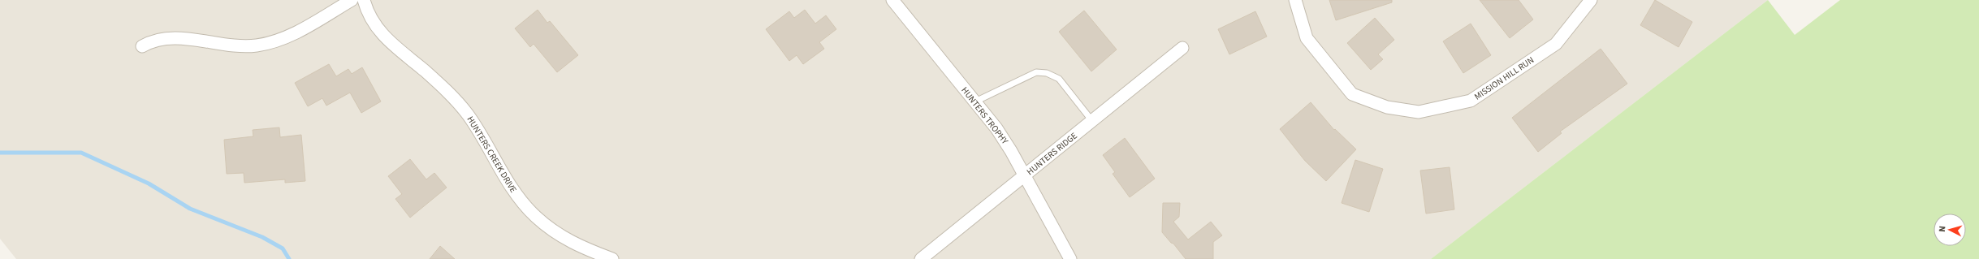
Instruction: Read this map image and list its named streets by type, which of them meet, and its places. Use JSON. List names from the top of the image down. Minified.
{"streets":{"street":["MISSION HILL RUN","HUNTERS TROPHY","HUNTERS RIDGE","HUNTERS CREEK DRIVE"]},"crossings":[["HUNTERS TROPHY","HUNTERS RIDGE"]],"north":"left"}
